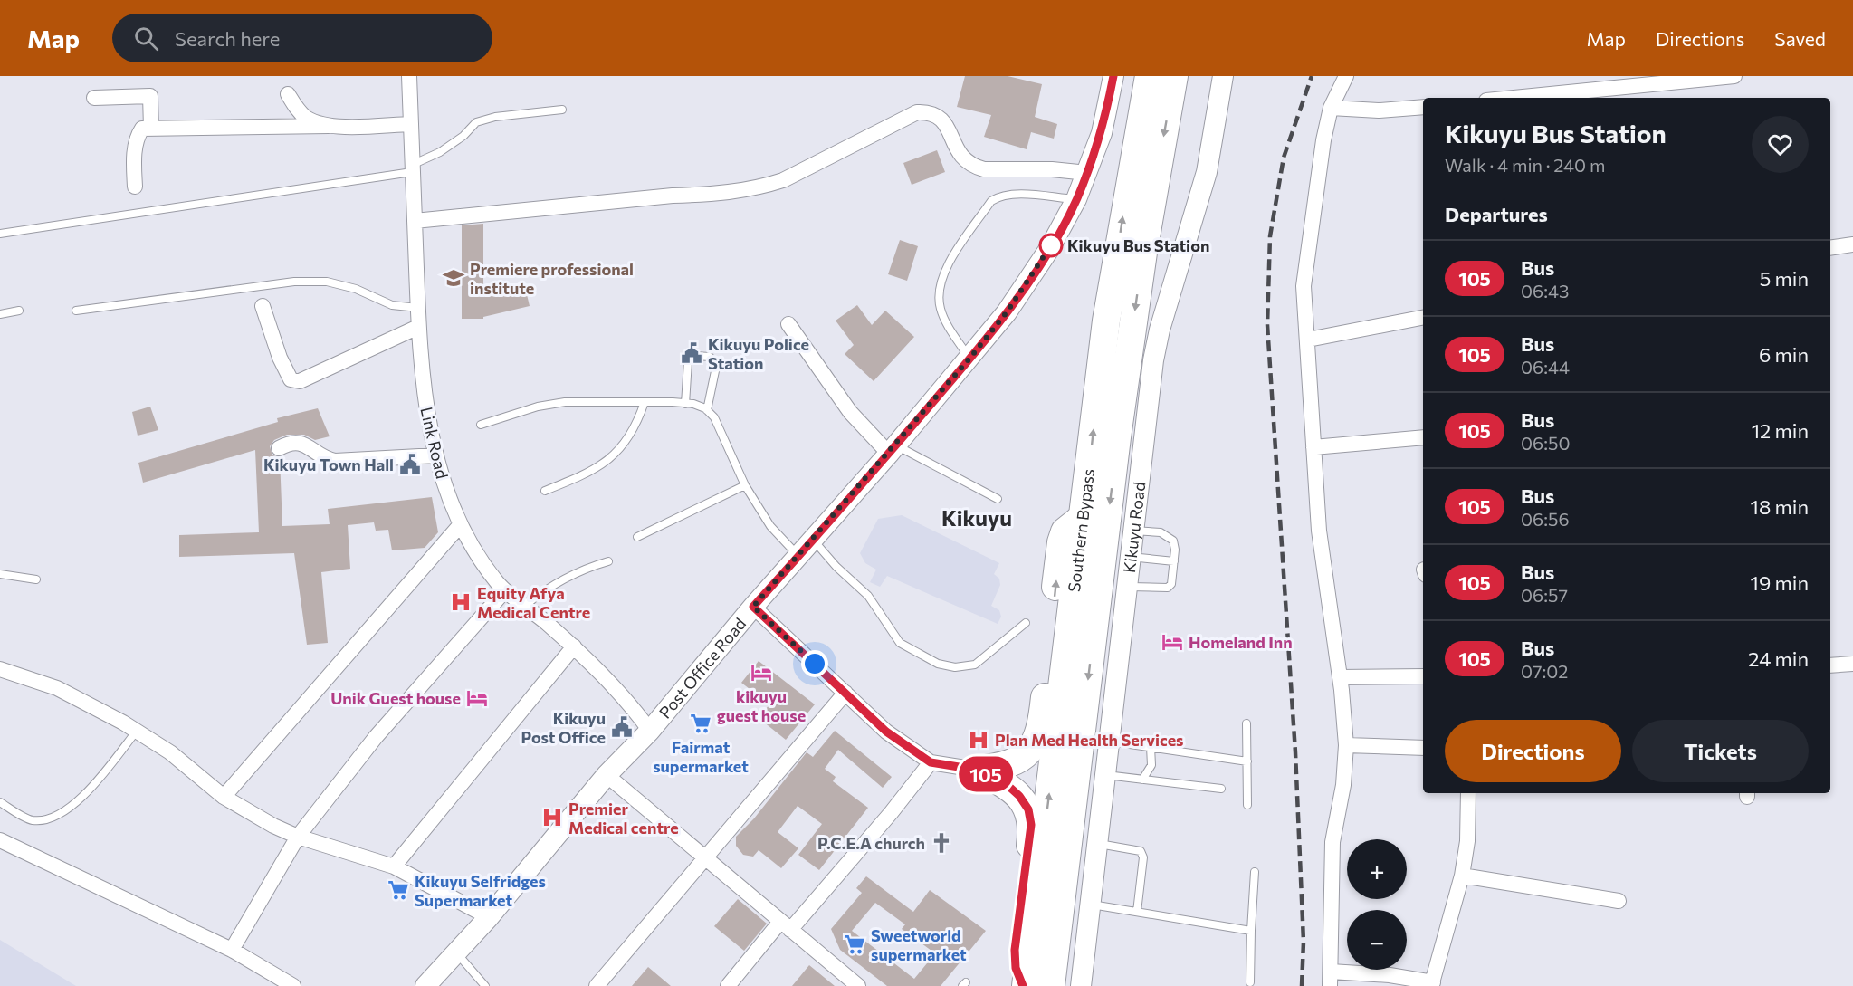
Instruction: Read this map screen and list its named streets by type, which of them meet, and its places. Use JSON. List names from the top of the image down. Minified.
{"streets":{"highway":["Southern Bypass"],"street":["Link Road","Kikuyu Road","Post Office Road"]},"crossings":[["Link Road","Post Office Road"]],"districts":["Kikuyu"],"places":{"other":["Kikuyu Bus Station"],"school or university":["Premiere professional institute"],"public building":["Kikuyu Police Station","Kikuyu Town Hall","Kikuyu Post Office"],"hospital":["Equity Afya Medical Centre","Plan Med Health Services","Premier Medical centre"],"hotel":["Homeland Inn","kikuyu guest house","Unik Guest house"],"supermarket":["Fairmat supermarket","Kikuyu Selfridges Supermarket","Sweetworld supermarket"],"church":["P.C.E.A church"]},"lines":["bus line 105"],"page":{"header":"Map","search":"Search here","nav":["Map","Directions","Saved"],"on_map":"105","heading":[["Kikuyu Bus Station","Walk · 4 min · 240 m"],"Departures"],"list":[{"mark":"105","name":"Bus","note":"06:43","value":"5 min"},{"mark":"105","name":"Bus","note":"06:44","value":"6 min"},{"mark":"105","name":"Bus","note":"06:50","value":"12 min"},{"mark":"105","name":"Bus","note":"06:56","value":"18 min"},{"mark":"105","name":"Bus","note":"06:57","value":"19 min"},{"mark":"105","name":"Bus","note":"07:02","value":"24 min"}],"buttons":["Directions","Tickets"],"map_buttons":["+","−"]}}
